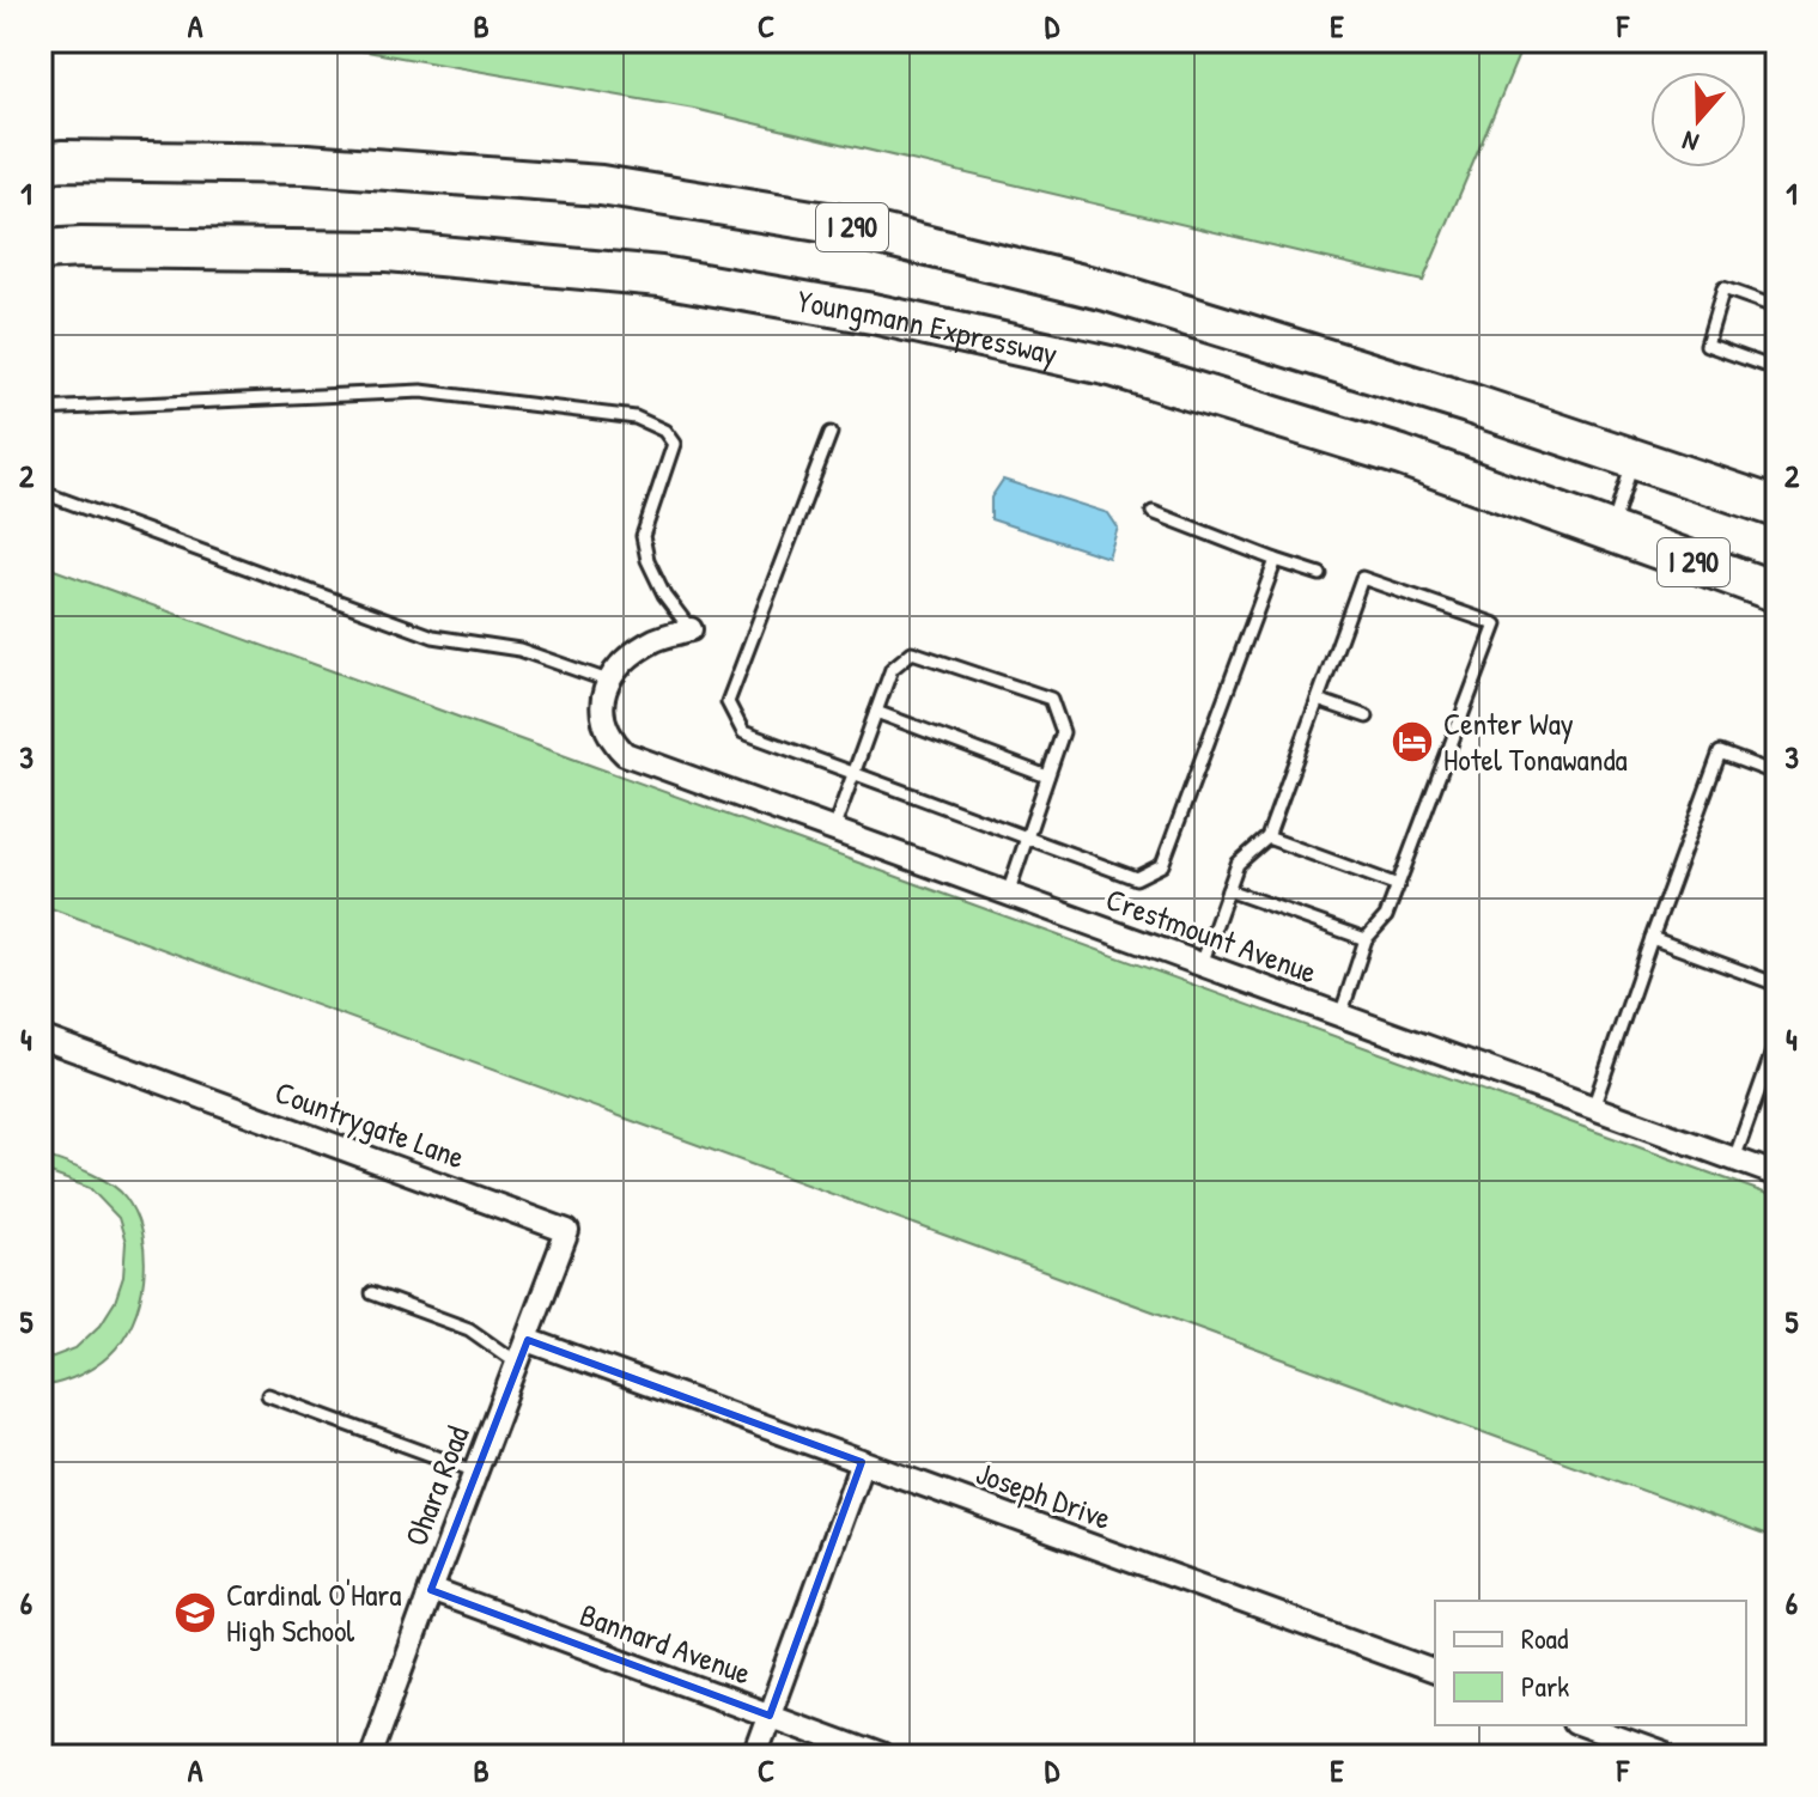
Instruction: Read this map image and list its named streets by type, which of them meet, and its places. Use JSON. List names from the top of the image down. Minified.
{"streets":{"highway":["I 290","Youngmann Expressway"],"street":["Crestmount Avenue","Countrygate Lane","Ohara Road","Joseph Drive","Bannard Avenue"]},"crossings":[["Countrygate Lane","Ohara Road"],["Countrygate Lane","Joseph Drive"],["Ohara Road","Joseph Drive"],["Ohara Road","Bannard Avenue"]],"places":{"hotel":["Center Way Hotel Tonawanda"],"school or university":["Cardinal O'Hara High School"]},"legend":["Road","Park"],"north":"bottom","grid":{"columns":["A","B","C","D","E","F"],"rows":["1","2","3","4","5","6"]}}
